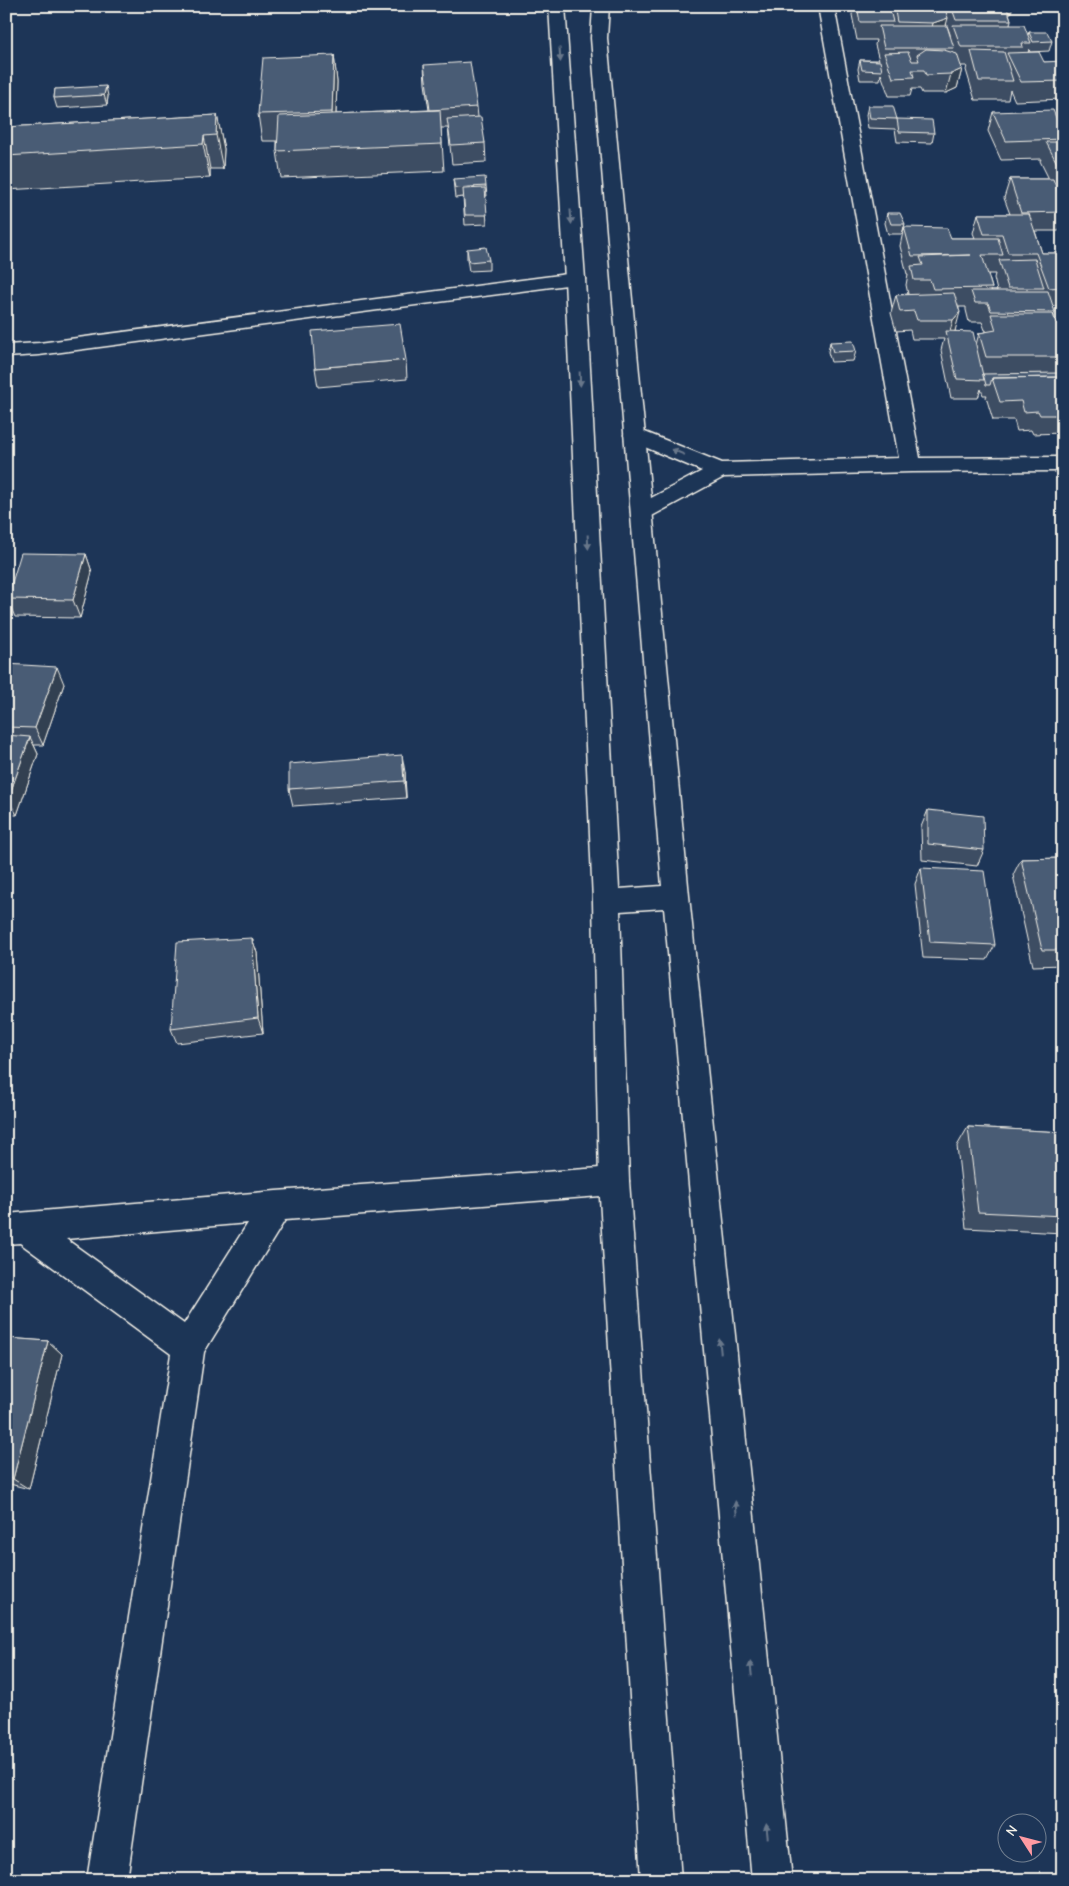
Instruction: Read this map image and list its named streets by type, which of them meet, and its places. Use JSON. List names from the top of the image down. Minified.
{"north":"top left"}
